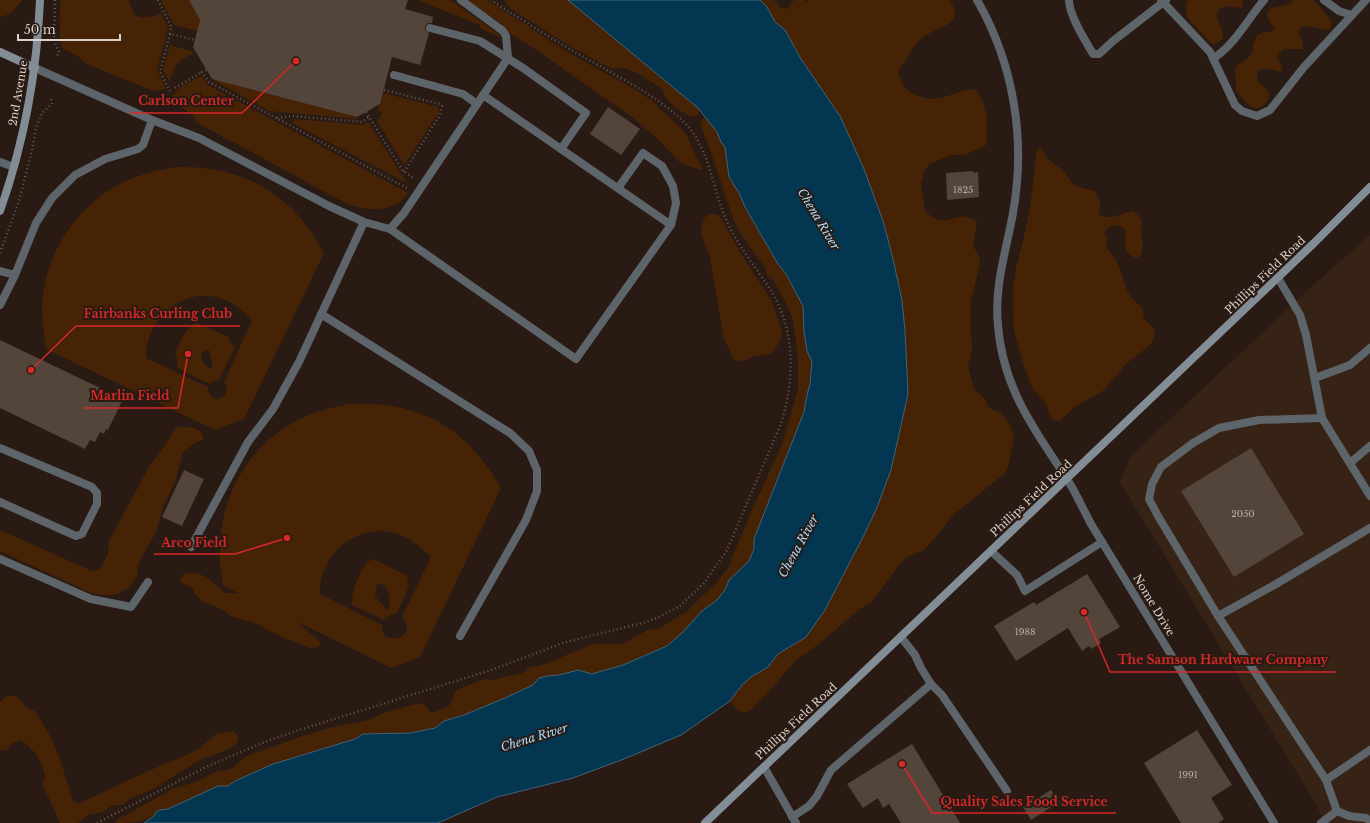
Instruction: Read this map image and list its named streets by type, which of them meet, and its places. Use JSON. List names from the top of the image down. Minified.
{"streets":{"street":["2nd Avenue","Phillips Field Road","Nome Drive"]},"crossings":[["Phillips Field Road","Nome Drive"]],"water":["Chena River"],"places":["Carlson Center","Marlin Field","Fairbanks Curling Club","Arco Field","The Samson Hardware Company","Quality Sales Food Service"],"house_numbers":["1825","2050","1988","1991"],"scale_bar":"50 m"}
